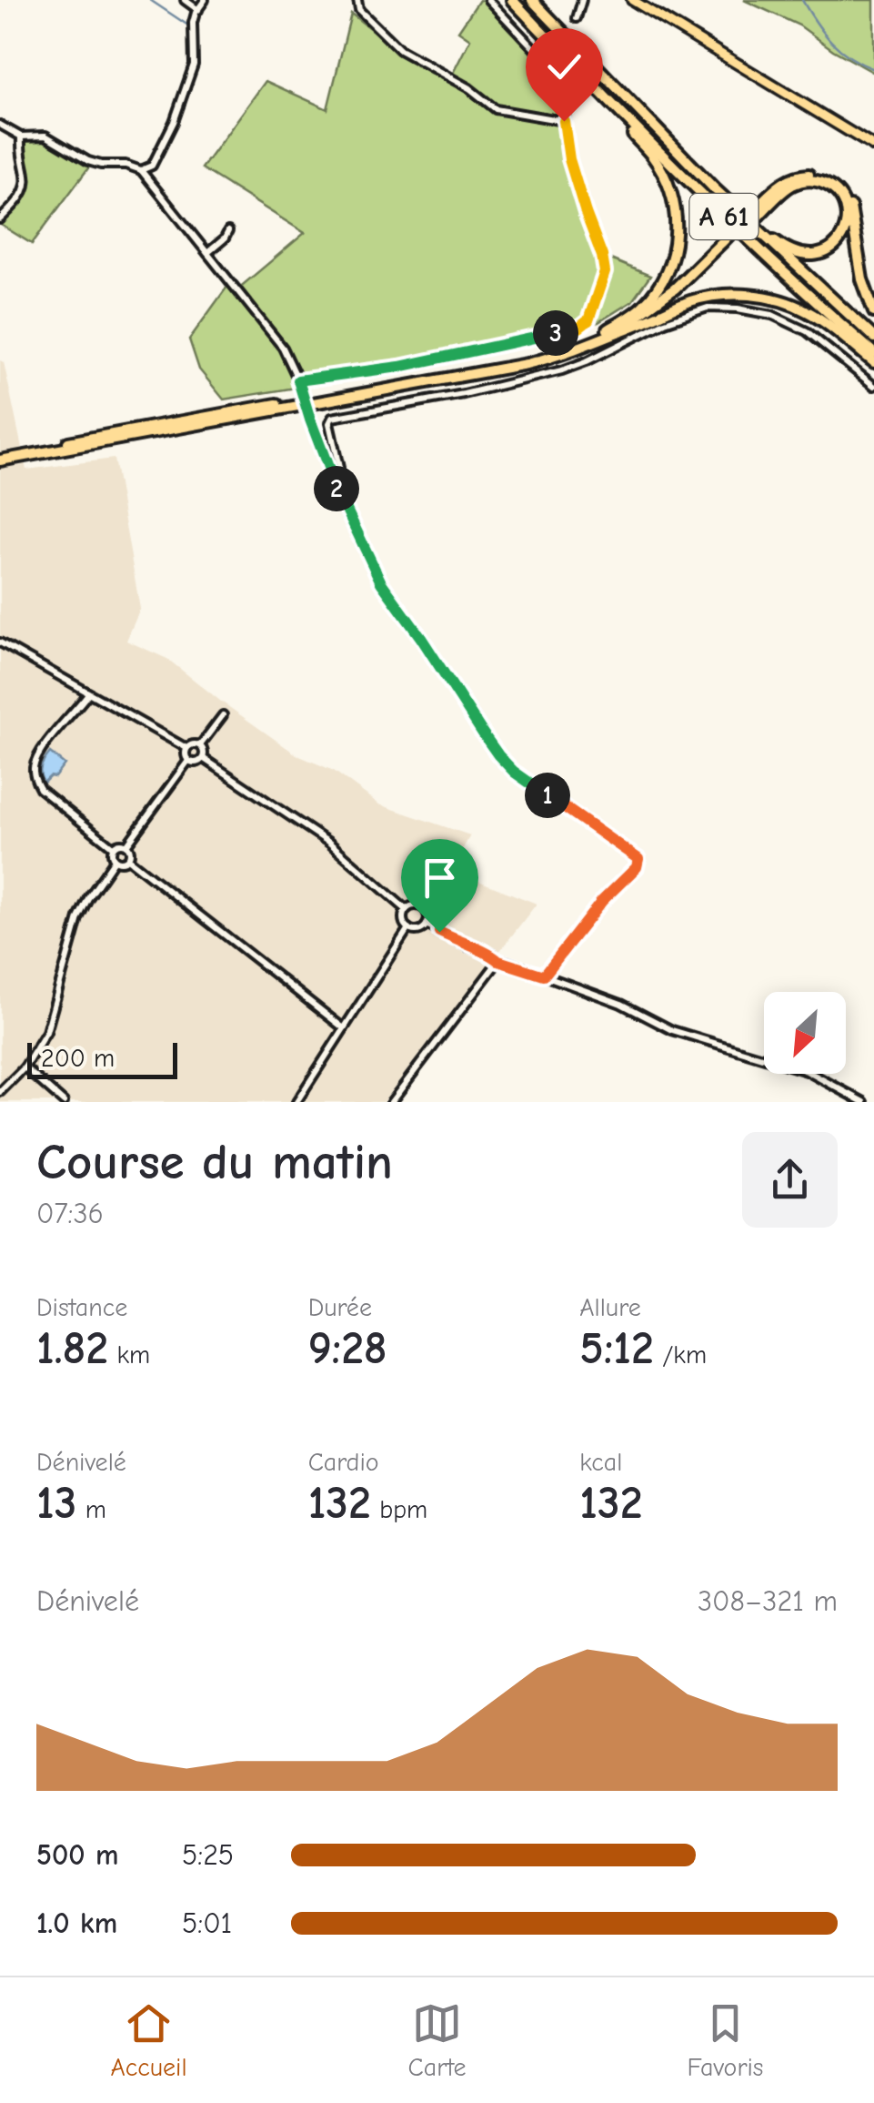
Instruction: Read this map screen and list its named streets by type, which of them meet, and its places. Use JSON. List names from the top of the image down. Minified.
{"streets":{"highway":["A 61"]},"scale_bar":"200 m","north":"bottom left","page":{"pins":["3","2","1"],"scale":"200 m","heading":["Course du matin","07:36"],"stats":[["Distance","1.82 km"],["Durée","9:28"],["Allure","5:12 /km"],["Dénivelé","13 m"],["Cardio","132 bpm"],["kcal","132"]],"chart":["Dénivelé","308–321 m"],"list":[{"name":"500 m","note":"5:25"},{"name":"1.0 km","note":"5:01"}],"tabs":["Accueil","Carte","Favoris"]}}
